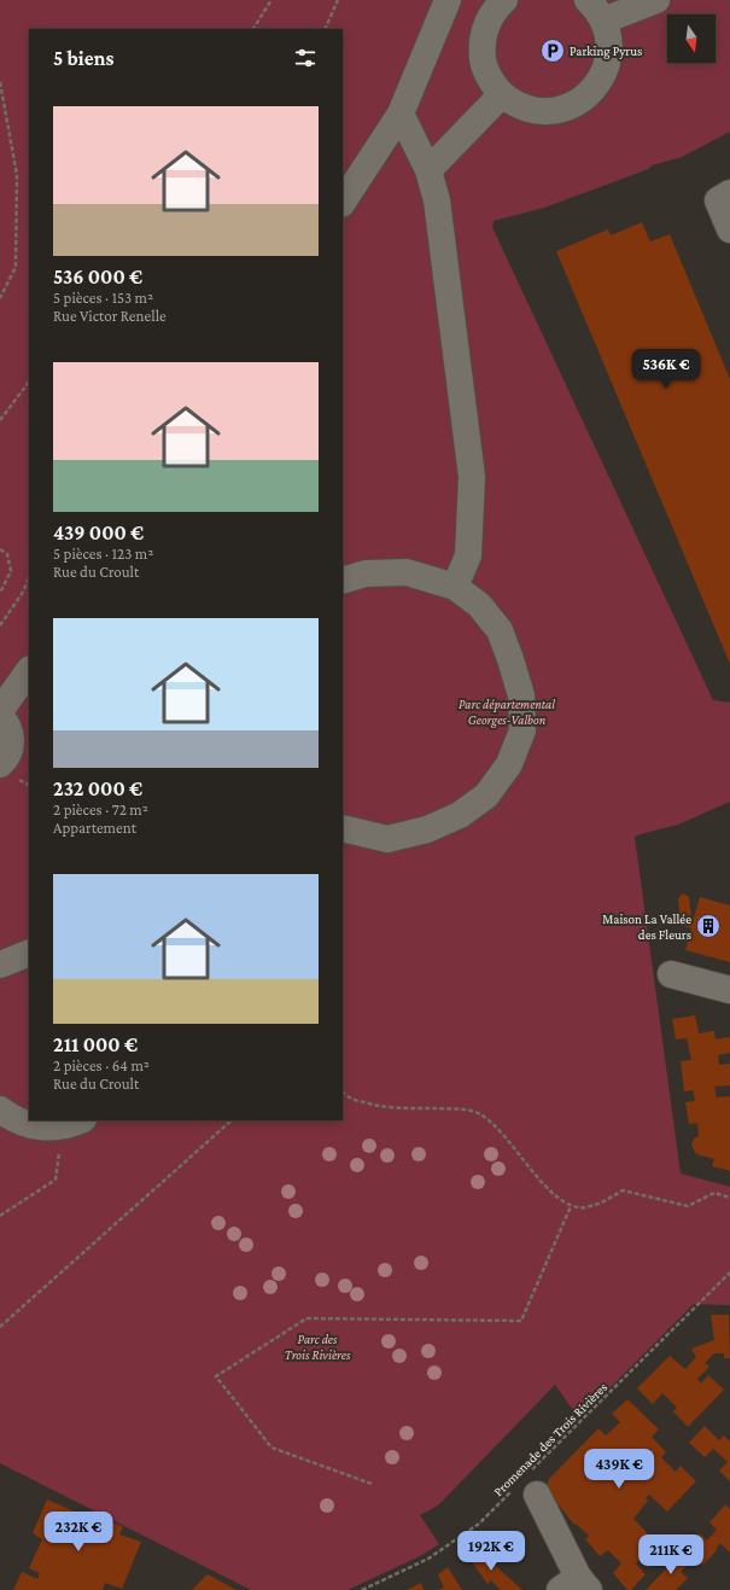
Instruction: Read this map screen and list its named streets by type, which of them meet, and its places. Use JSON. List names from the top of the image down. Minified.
{"streets":{"path":["Promenade des Trois Rivières"]},"parks":["Parc départemental Georges-Valbon","Parc des Trois Rivières"],"places":{"parking":["Parking Pyrus"],"building":["Maison La Vallée des Fleurs"]},"north":"bottom","page":{"heading":"5 biens","list":[{"name":"536 000 €","note":"5 pièces · 153 m² · Rue Victor Renelle"},{"name":"439 000 €","note":"5 pièces · 123 m² · Rue du Croult"},{"name":"232 000 €","note":"2 pièces · 72 m² · Appartement"},{"name":"211 000 €","note":"2 pièces · 64 m² · Rue du Croult"}],"price":["536K €","439K €","232K €","192K €","211K €"]}}
